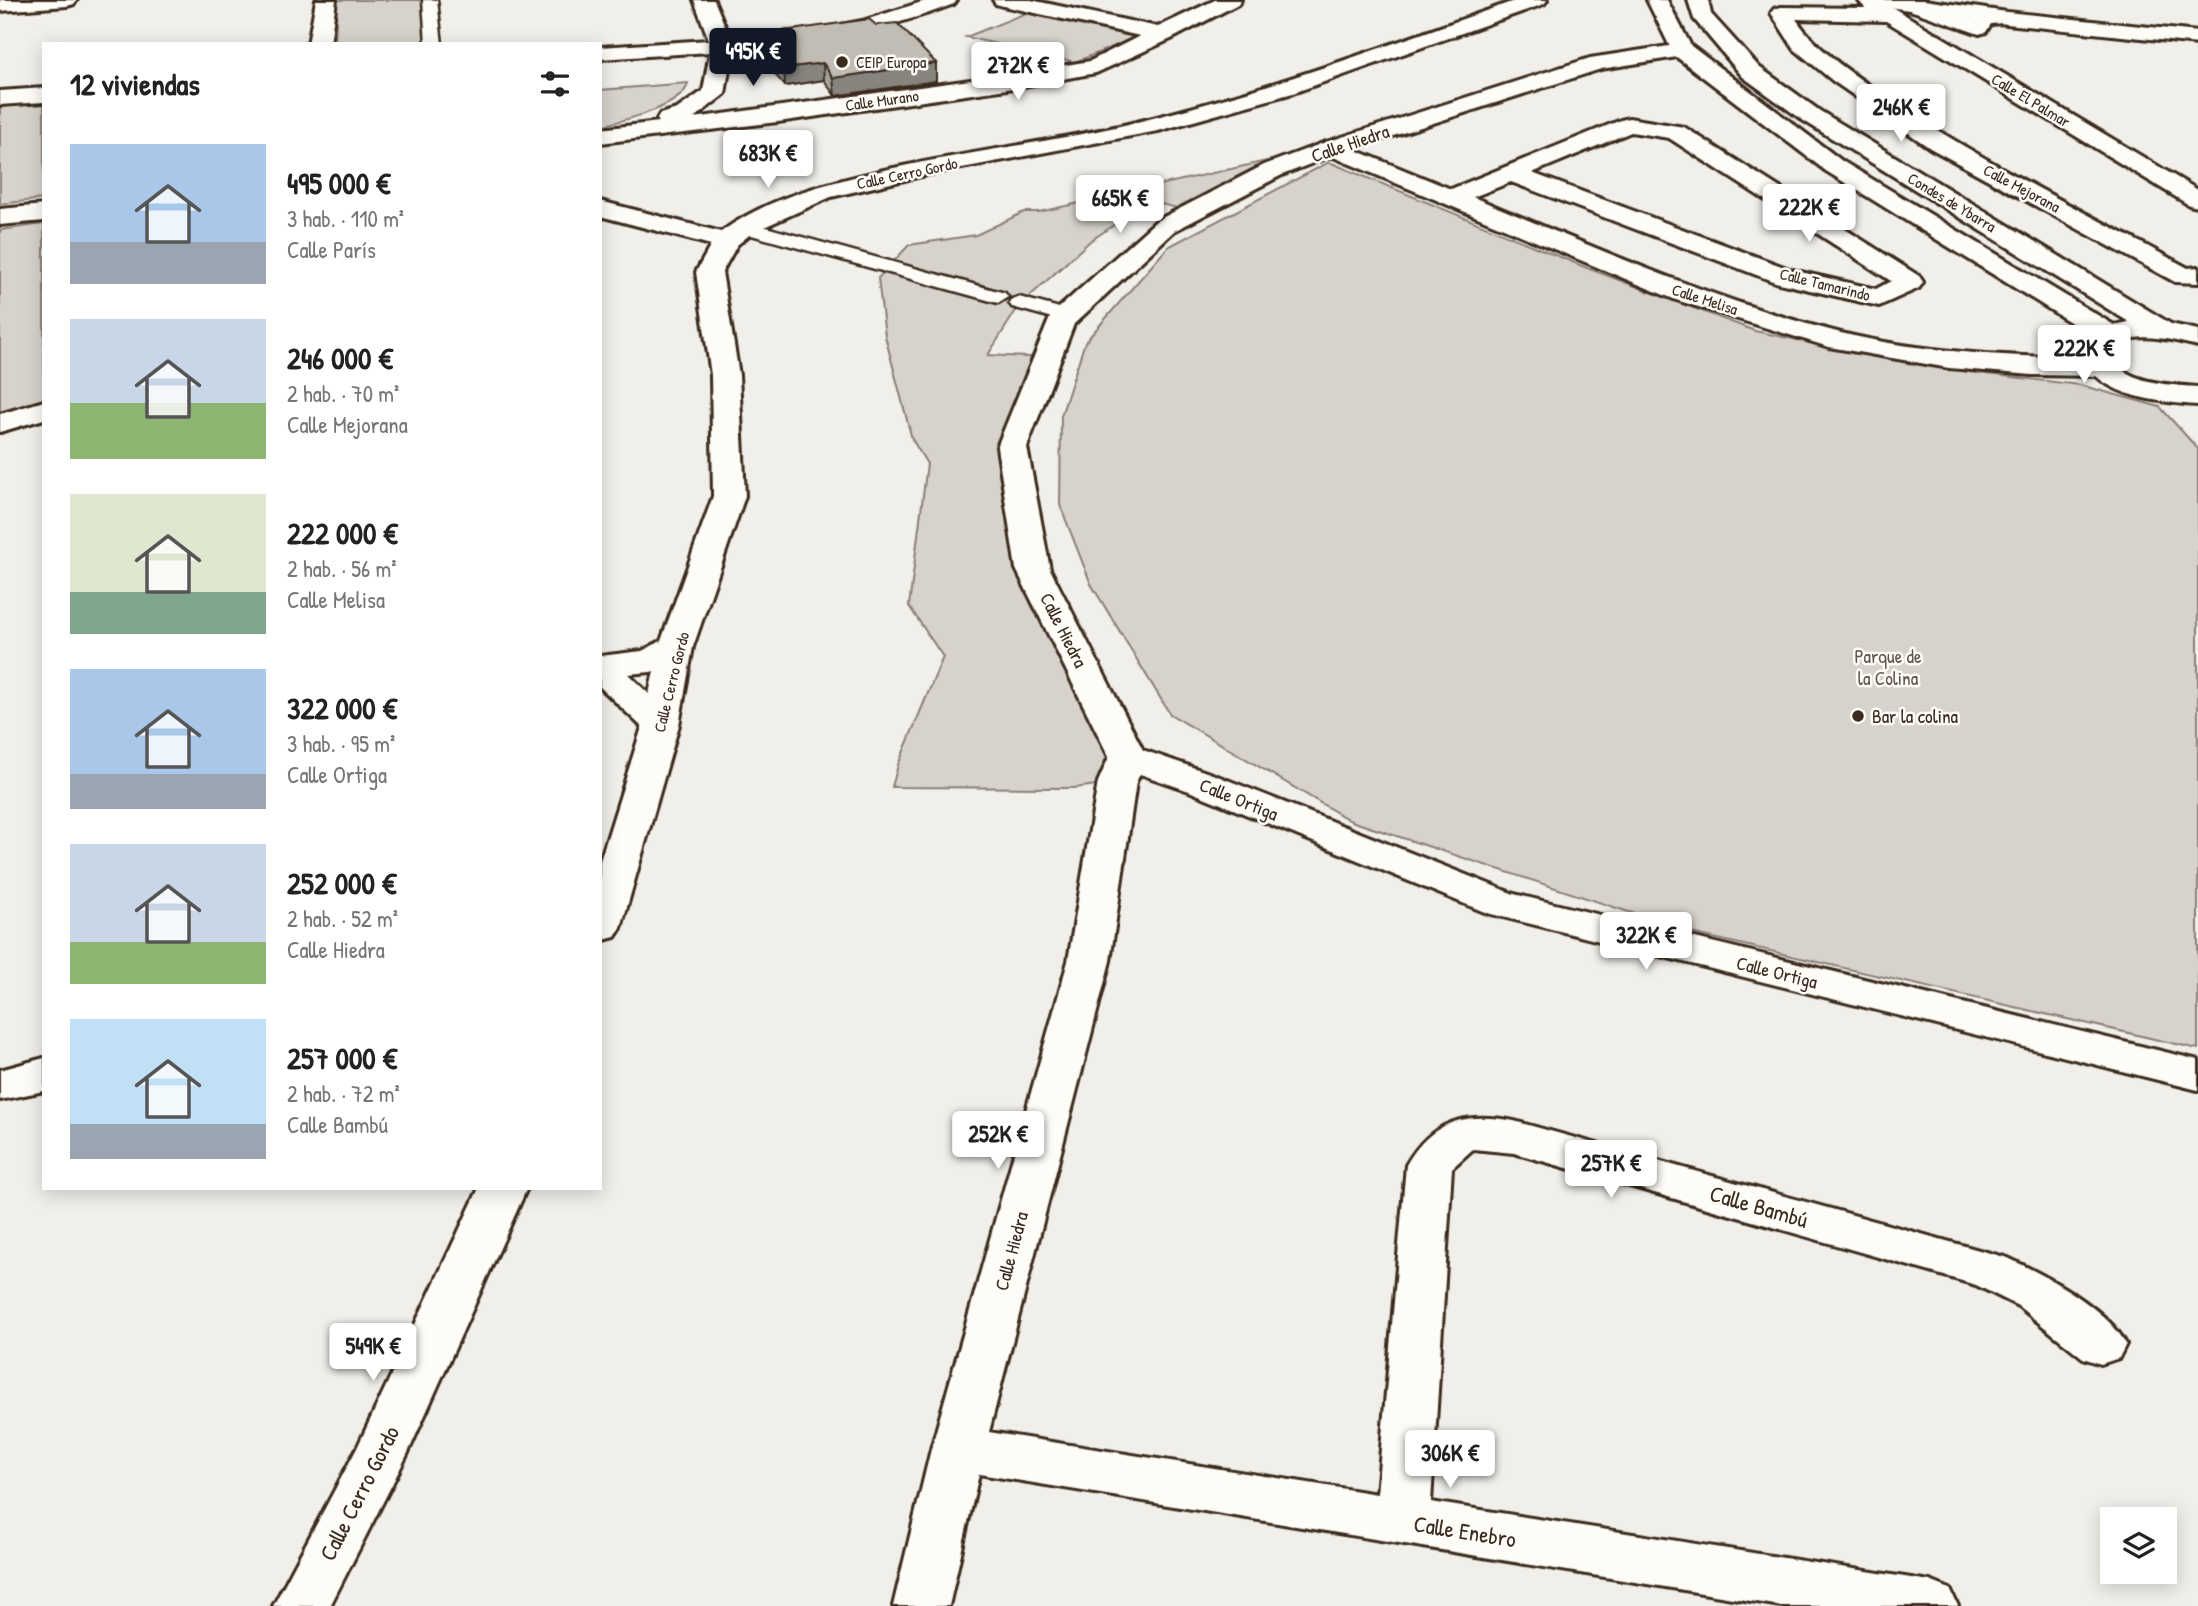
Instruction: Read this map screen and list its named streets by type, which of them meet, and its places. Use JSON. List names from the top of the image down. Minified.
{"streets":{"street":["Calle Murano","Calle El Palmar","Calle Hiedra","Calle Cerro Gordo","Calle Mejorana","Condes de Ybarra","Calle Tamarindo","Calle Melisa","Calle Ortiga","Calle Bambú","Calle Enebro"]},"crossings":[["Calle El Palmar","Calle Mejorana"],["Calle Hiedra","Condes de Ybarra"],["Calle Hiedra","Calle Melisa"],["Calle Hiedra","Calle Ortiga"],["Calle Hiedra","Calle Enebro"],["Calle Tamarindo","Calle Melisa"],["Calle Bambú","Calle Enebro"]],"parks":["Parque de la Colina"],"places":["CEIP Europa","Bar la colina"],"page":{"price":["495K €","272K €","246K €","683K €","665K €","222K €","222K €","322K €","252K €","257K €","549K €","306K €"],"heading":"12 viviendas","list":[{"name":"495 000 €","note":"3 hab. · 110 m² · Calle París"},{"name":"246 000 €","note":"2 hab. · 70 m² · Calle Mejorana"},{"name":"222 000 €","note":"2 hab. · 56 m² · Calle Melisa"},{"name":"322 000 €","note":"3 hab. · 95 m² · Calle Ortiga"},{"name":"252 000 €","note":"2 hab. · 52 m² · Calle Hiedra"},{"name":"257 000 €","note":"2 hab. · 72 m² · Calle Bambú"}]}}
